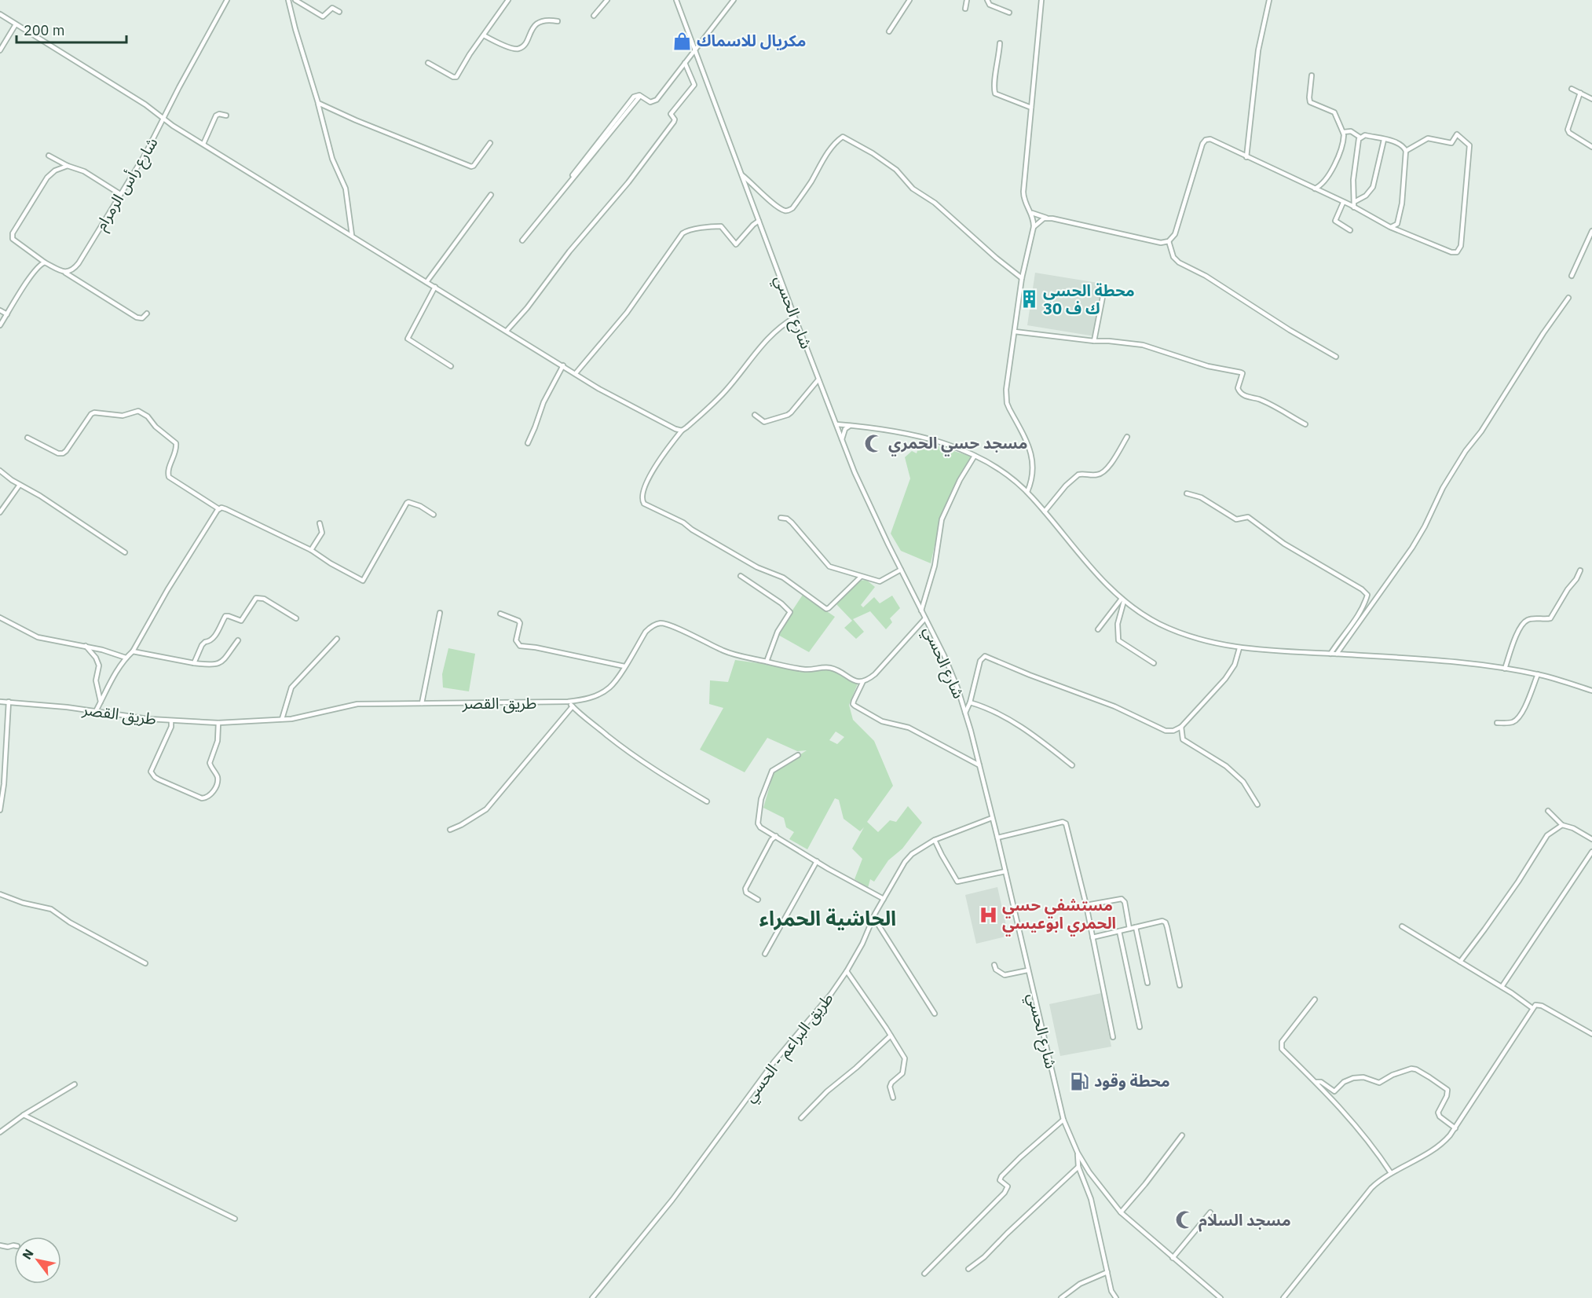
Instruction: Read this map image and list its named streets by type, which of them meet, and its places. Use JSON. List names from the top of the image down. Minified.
{"streets":{"street":["شارع رأس الرمرام","شارع الحسي","طريق القصر","طريق البراعم - الحسي"]},"crossings":[["شارع الحسي","طريق البراعم - الحسي"]],"districts":["الحاشية الحمراء"],"places":{"shop":["مكريال للاسماك"],"building":["محطة الحسي 30 ك ف"],"mosque":["مسجد حسي الحمري","مسجد السلام"],"hospital":["مستشفي حسي الحمري ابوعيسي"],"fuel station":["محطة وقود"]},"scale_bar":"200 m","north":"top left"}
